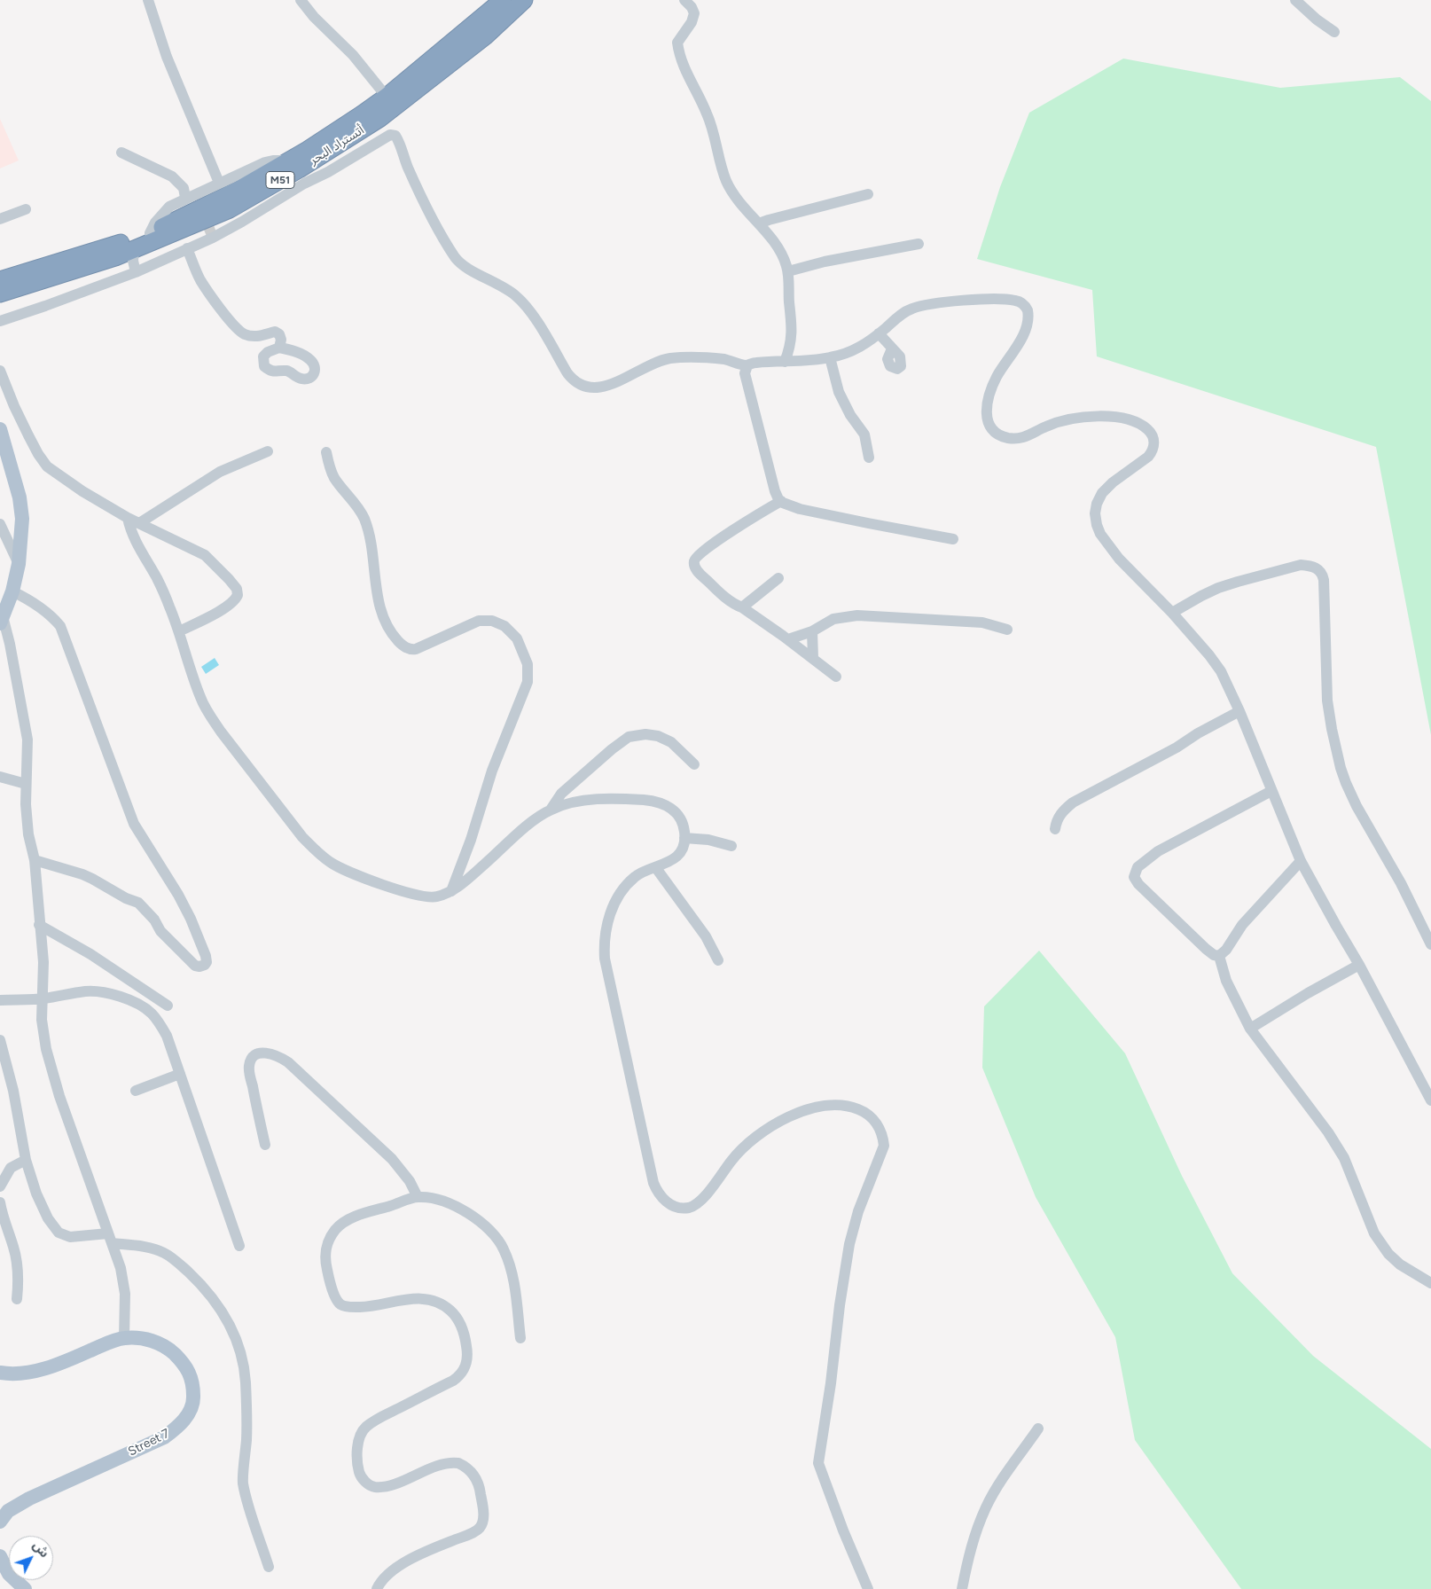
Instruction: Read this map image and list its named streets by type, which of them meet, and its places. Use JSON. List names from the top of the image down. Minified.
{"streets":{"highway":["أتستراد البحر","M51"],"main road":["Street 7"]},"north":"top right"}
